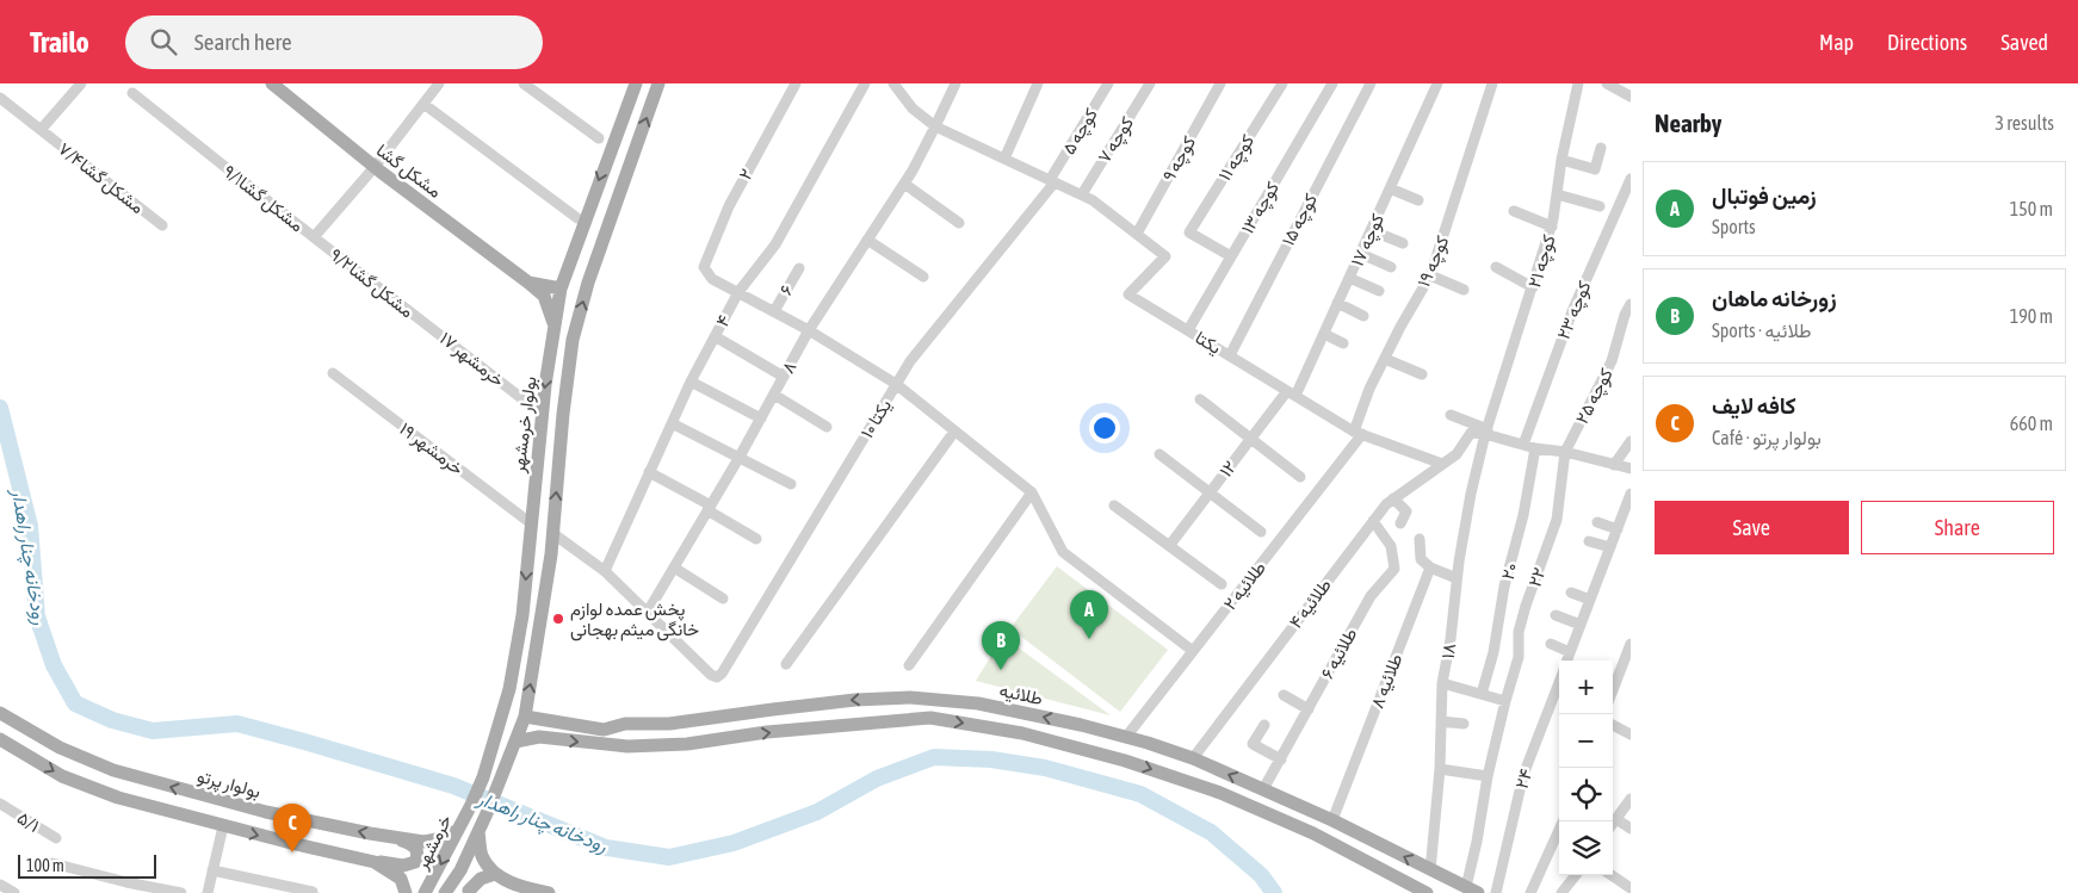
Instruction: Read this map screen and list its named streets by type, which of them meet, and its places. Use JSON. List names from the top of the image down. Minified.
{"streets":{"main road":["مشکل گشا","بولوار خرمشهر","طلائیه","بولوار پرتو","خرمشهر"],"street":["کوچه ۵","کوچه ۷","کوچه ۱۱","کوچه ۹","۲","مشکل گشا۷/۴","مشکل گشا۹/۱","کوچه ۱۳","کوچه ۱۵","کوچه ۱۷","کوچه ۱۹","کوچه ۲۱","مشکل گشا۹/۲","۶","کوچه ۲۳","۴","یکتا","۱۷ خرمشهر","۸","کوچه ۲۵","۱۰ یکتا","۱۹ خرمشهر","۱۲","۲۰","۲۲","طلائیه ۲","طلائیه ۴","۱۸","طلائیه ۶","طلائیه ۸","۲۴","۵/۱"]},"crossings":[["کوچه ۵","یکتا"],["کوچه ۵","۱۰ یکتا"],["کوچه ۷","یکتا"],["کوچه ۱۱","کوچه ۱۳"],["کوچه ۹","یکتا"],["۲","۴"],["مشکل گشا۹/۱","مشکل گشا۹/۲"],["کوچه ۱۳","یکتا"],["کوچه ۱۵","یکتا"],["کوچه ۱۷","یکتا"],["کوچه ۱۷","۱۲"],["کوچه ۱۹","یکتا"],["کوچه ۱۹","طلائیه ۲"],["کوچه ۲۱","۱۸"],["مشکل گشا۹/۲","۱۷ خرمشهر"],["یکتا","۸"],["یکتا","۱۰ یکتا"],["یکتا","۱۲"],["یکتا","طلائیه ۲"],["یکتا","طلائیه ۴"],["۱۷ خرمشهر","بولوار خرمشهر"],["۸","۱۰ یکتا"],["کوچه ۲۵","۲۲"],["بولوار خرمشهر","۱۹ خرمشهر"],["بولوار خرمشهر","خرمشهر"],["۲۲","طلائیه"],["طلائیه ۲","طلائیه"],["طلائیه ۴","طلائیه ۶"],["طلائیه ۴","طلائیه"],["۱۸","طلائیه"],["طلائیه ۶","طلائیه"],["طلائیه ۸","طلائیه"],["طلائیه","خرمشهر"],["بولوار پرتو","خرمشهر"]],"one_way":["بولوار خرمشهر"],"water":["رودخانه چنار راهدار"],"places":["پخش عمده لوازم خانگی میثم بهجانی"],"scale_bar":"100 m","page":{"header":"Trailo","search":"Search here","nav":["Map","Directions","Saved"],"heading":["Nearby","3 results"],"list":[{"mark":"A","name":"زمین فوتبال","note":"Sports","value":"150 m"},{"mark":"B","name":"زورخانه ماهان","note":"Sports · طلائیه","value":"190 m"},{"mark":"C","name":"کافه لایف","note":"Café · بولوار پرتو","value":"660 m"}],"buttons":["Save","Share"],"pins":["A","B","C"],"map_buttons":["+","−"],"scale":"100 m"}}
